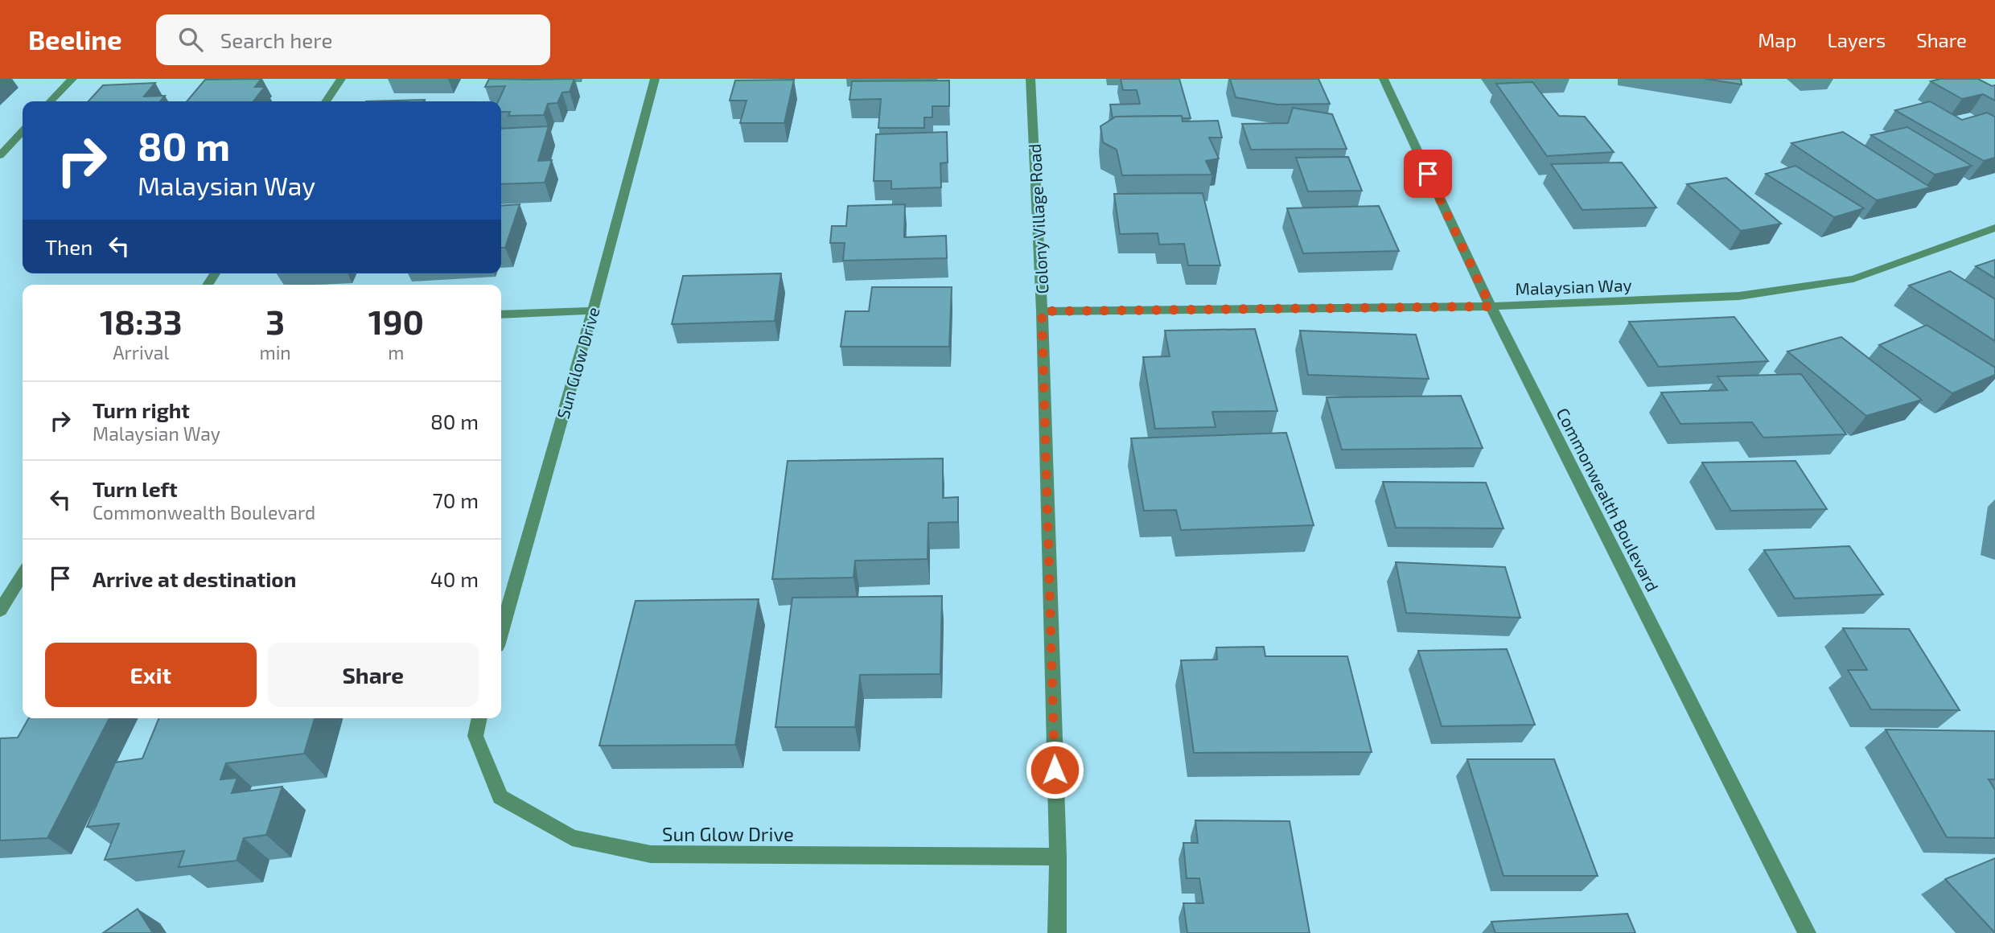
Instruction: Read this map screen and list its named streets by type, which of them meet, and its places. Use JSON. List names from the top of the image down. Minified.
{"streets":{"street":["Colony Village Road","Malaysian Way","Sun Glow Drive","Commonwealth Boulevard"]},"crossings":[["Colony Village Road","Malaysian Way"],["Colony Village Road","Sun Glow Drive"],["Malaysian Way","Commonwealth Boulevard"]],"page":{"header":"Beeline","search":"Search here","nav":["Map","Layers","Share"],"turn":["80 m","Malaysian Way"],"then":"Then","eta":["18:33","Arrival","3","min","190","m"],"list":[{"name":"Turn right","note":"Malaysian Way","value":"80 m"},{"name":"Turn left","note":"Commonwealth Boulevard","value":"70 m"},{"name":"Arrive at destination","value":"40 m"}],"buttons":["Exit","Share"]}}
